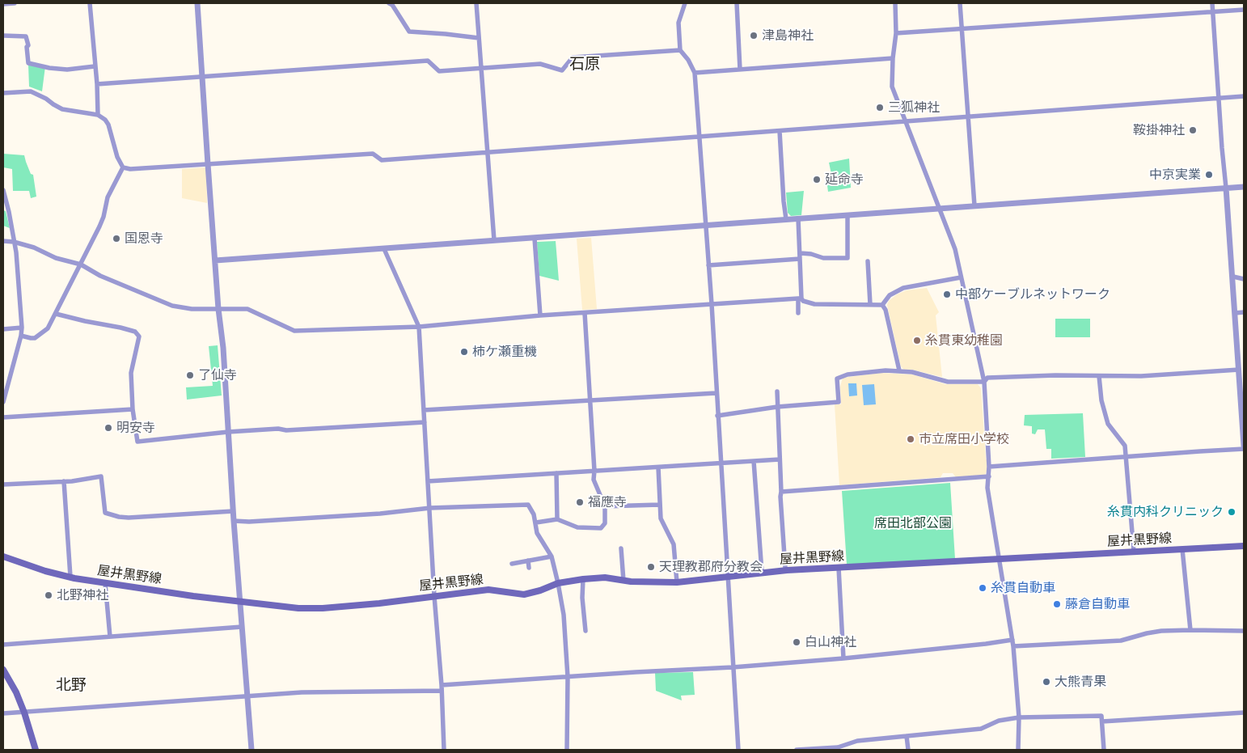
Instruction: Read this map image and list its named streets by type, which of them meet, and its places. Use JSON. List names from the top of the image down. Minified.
{"streets":{"main road":["屋井黒野線"]},"districts":["石原","北野"],"parks":["席田北部公園"],"places":["津島神社","三狐神社","鞍掛神社","中京実業","延命寺","国恩寺","中部ケーブルネットワーク","糸貫東幼稚園","柿ケ瀬重機","了仙寺","明安寺","市立席田小学校","福應寺","糸貫内科クリニック","天理教郡府分教会","糸貫自動車","北野神社","藤倉自動車","白山神社","大熊青果"]}
